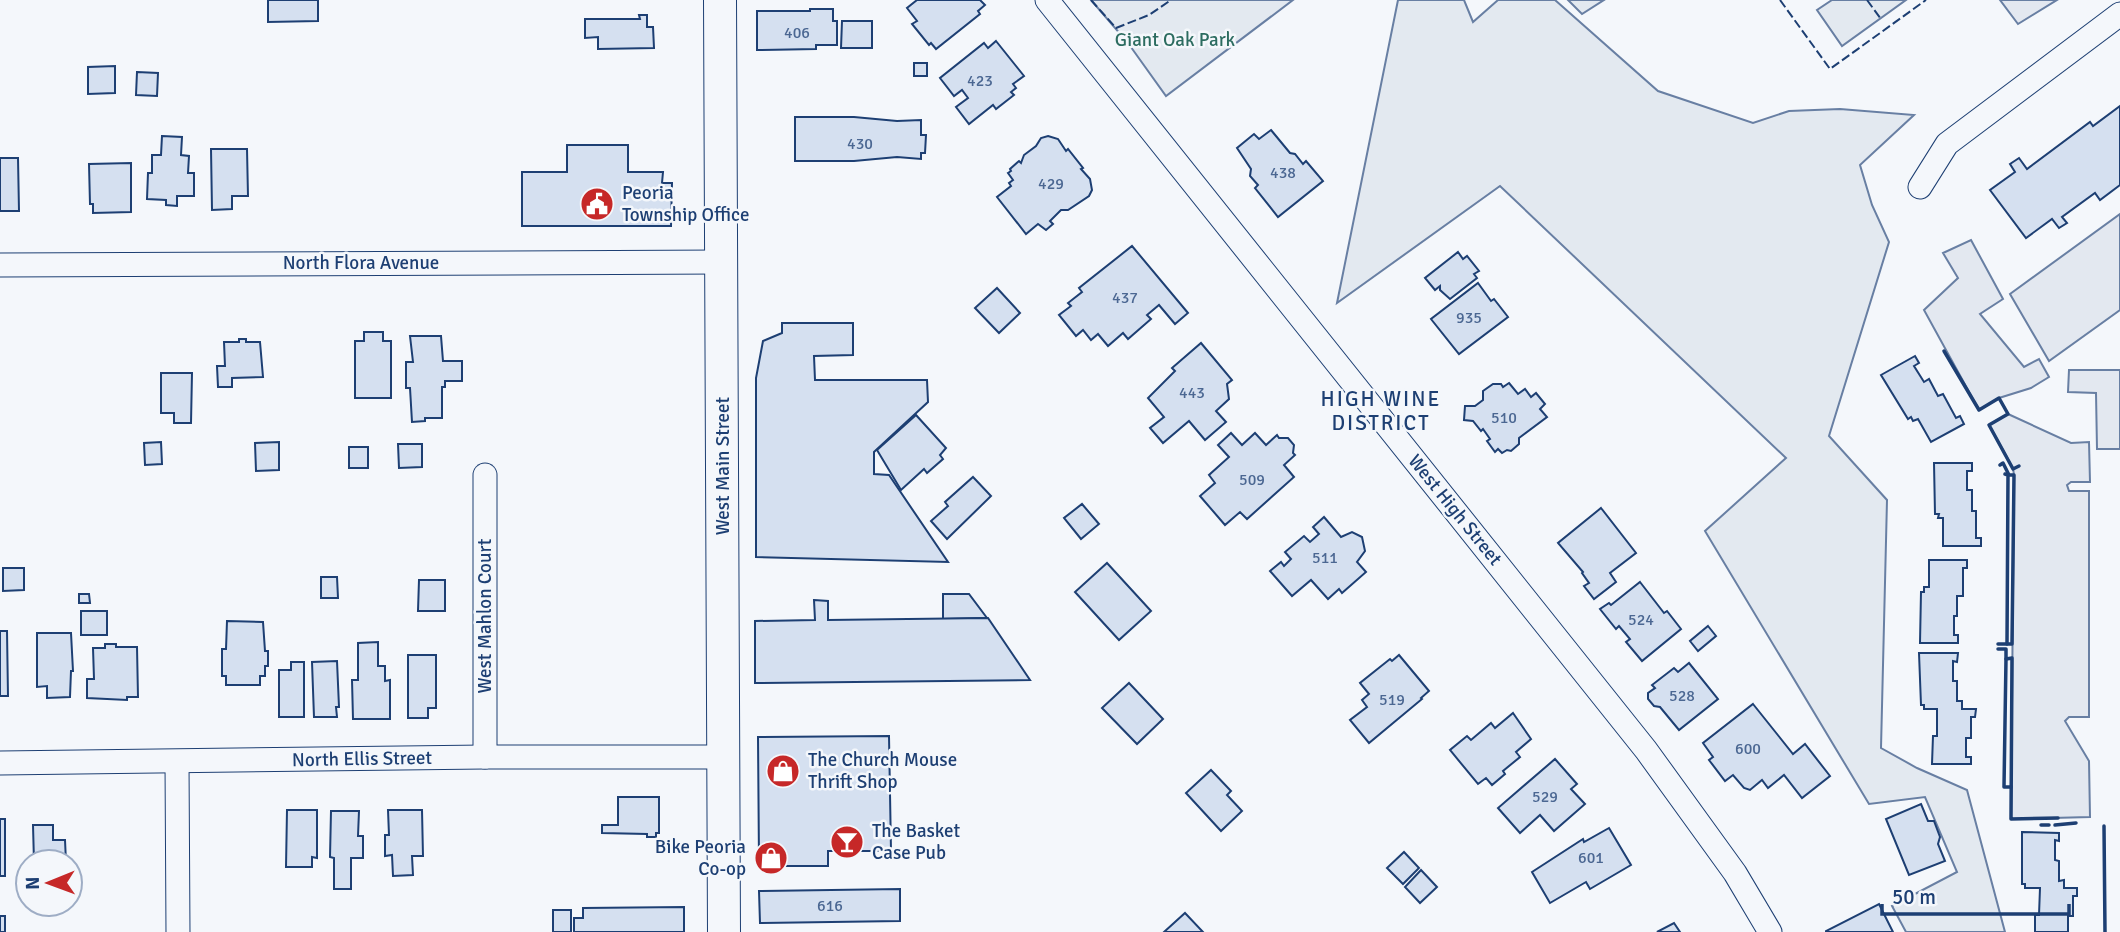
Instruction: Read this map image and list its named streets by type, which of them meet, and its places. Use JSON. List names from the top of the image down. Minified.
{"streets":{"main road":["West Main Street"],"street":["North Flora Avenue","West High Street","West Mahlon Court","North Ellis Street"]},"crossings":[["North Flora Avenue","West Main Street"],["West Main Street","North Ellis Street"],["West Mahlon Court","North Ellis Street"]],"districts":["HIGH WINE DISTRICT"],"parks":["Giant Oak Park"],"places":{"public building":["Peoria Township Office"],"shop":["The Church Mouse Thrift Shop","Bike Peoria Co-op"],"bar":["The Basket Case Pub"]},"house_numbers":["406","423","430","438","429","437","935","443","510","509","511","524","528","519","600","529","601","616"],"scale_bar":"50 m","north":"left"}
